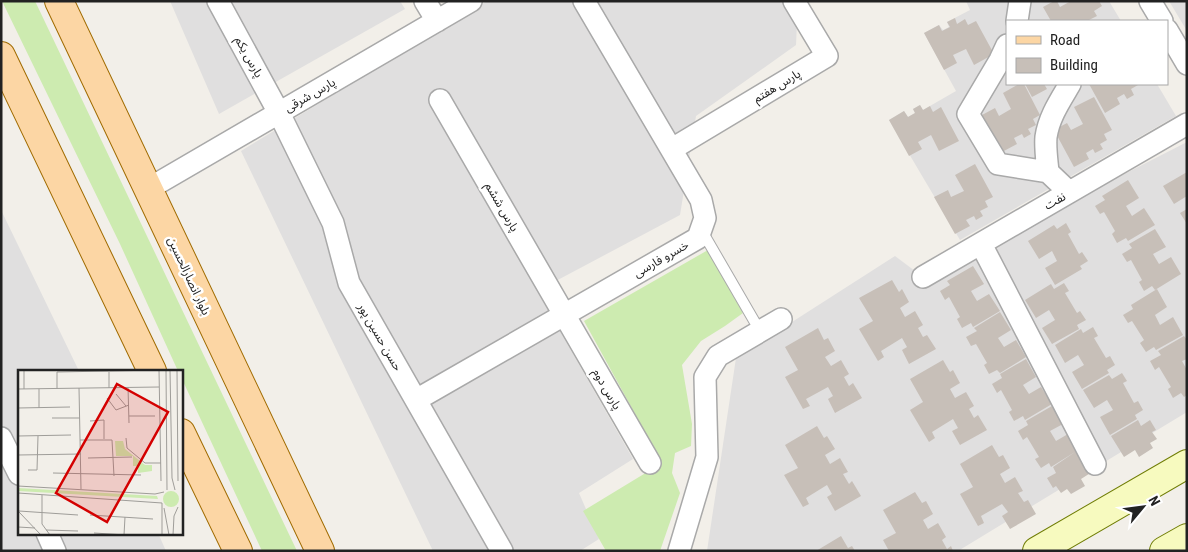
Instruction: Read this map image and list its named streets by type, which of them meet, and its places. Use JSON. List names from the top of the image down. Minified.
{"streets":{"main road":["بلوار انصارالحسین"],"street":["پارس یکم","پارس هفتم","پارس شرقی","نفت","پارس ششم","خسرو فارسی","حسن حسین پور","پارس دوم"]},"crossings":[["پارس یکم","پارس شرقی"],["پارس یکم","حسن حسین پور"],["پارس هفتم","خسرو فارسی"],["پارس شرقی","بلوار انصارالحسین"],["پارس شرقی","حسن حسین پور"],["پارس ششم","خسرو فارسی"],["پارس ششم","پارس دوم"],["خسرو فارسی","حسن حسین پور"],["خسرو فارسی","پارس دوم"]],"legend":["Road","Building"],"north":"top right"}
